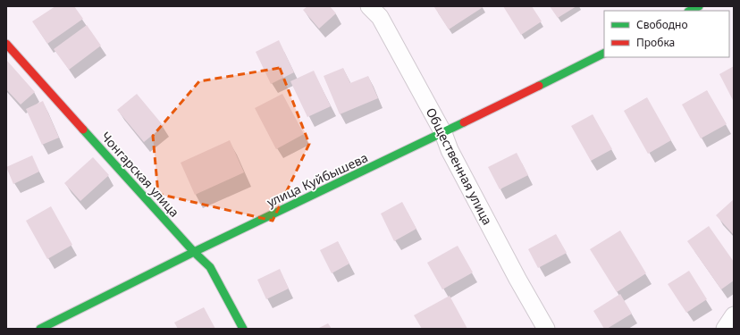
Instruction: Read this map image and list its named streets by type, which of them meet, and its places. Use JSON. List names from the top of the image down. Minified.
{"streets":{"main road":["Чонгарская улица","улица Куйбышева"],"street":["Общественная улица"]},"crossings":[["Общественная улица","улица Куйбышева"],["Чонгарская улица","улица Куйбышева"]],"legend":["Свободно","Пробка"]}
